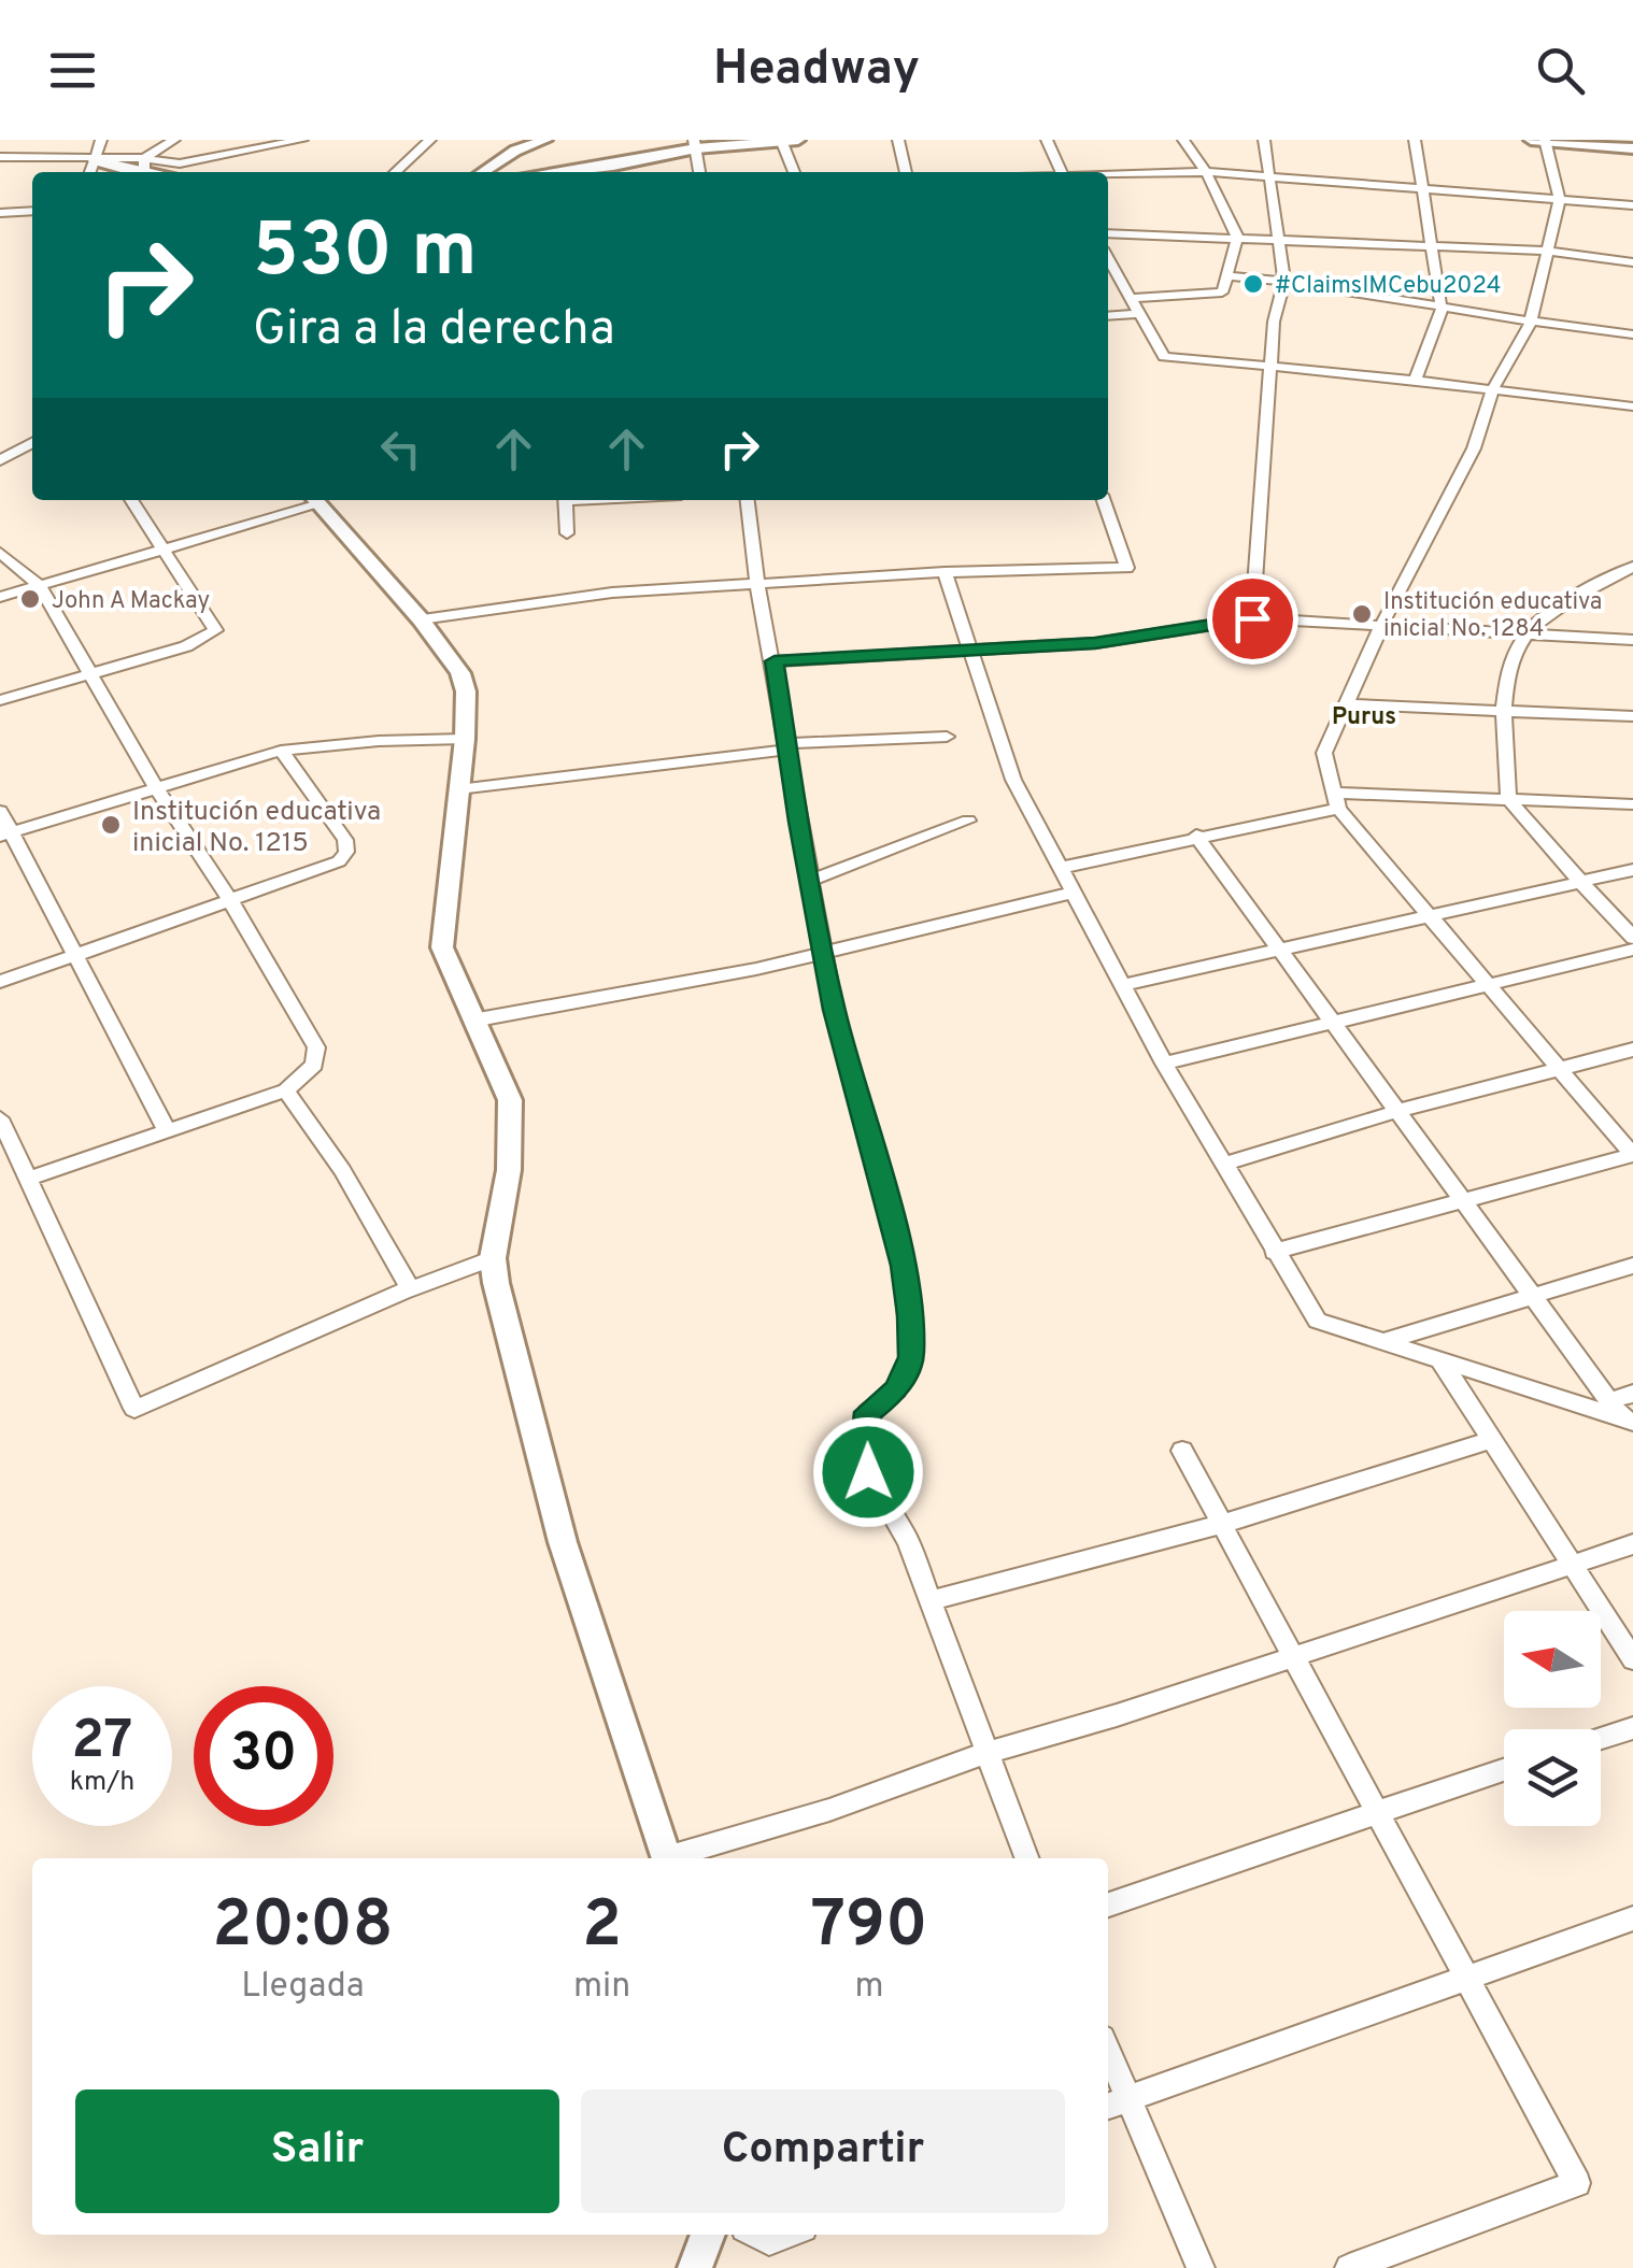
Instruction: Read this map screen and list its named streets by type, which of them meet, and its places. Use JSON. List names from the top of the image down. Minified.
{"districts":["Purus"],"places":["#ClaimsIMCebu2024","John A Mackay","Institución educativa inicial No. 1284","Institución educativa inicial No. 1215"],"north":"left","page":{"header":"Headway","turn":["530 m","Gira a la derecha"],"speed":"27 km/h","limit":"30","eta":["20:08","Llegada","2","min","790","m"],"buttons":["Salir","Compartir"]}}
